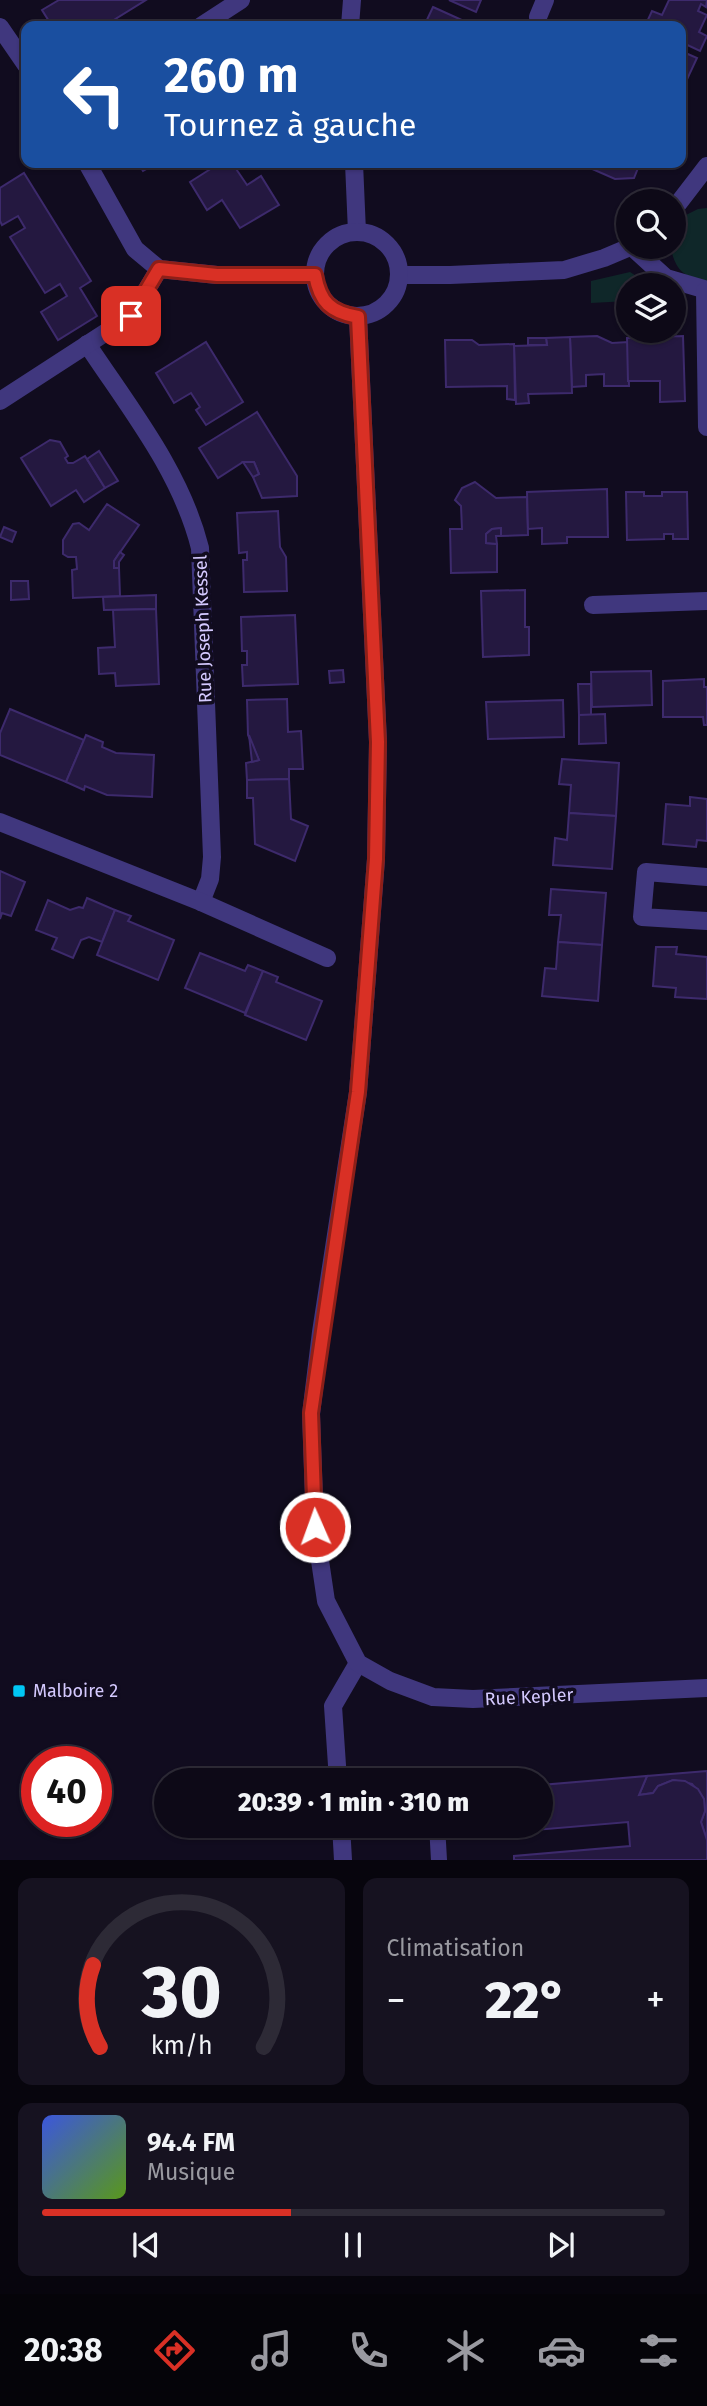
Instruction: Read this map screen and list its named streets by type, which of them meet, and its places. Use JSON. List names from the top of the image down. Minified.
{"streets":{"street":["Rue Joseph Kessel","Rue Kepler"]},"places":{"transit":["Malboire 2"]},"page":{"turn":["260 m","Tournez à gauche"],"limit":"40","trip":"20:39 · 1 min · 310 m","tile":"Climatisation","heat":["−","22°","+"],"song":["94.4 FM","Musique"],"tabs":"20:38","gauge":["30","km/h"]}}
